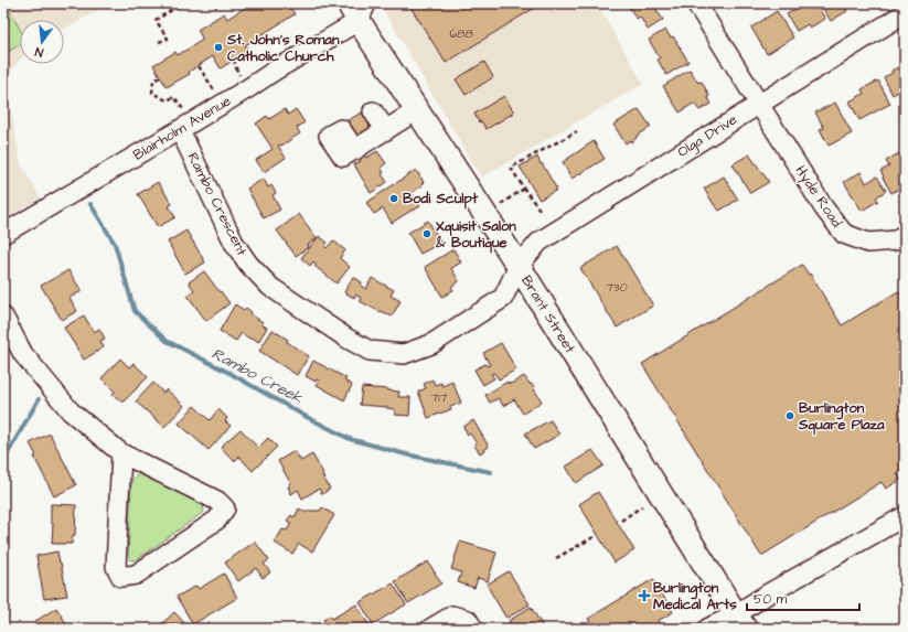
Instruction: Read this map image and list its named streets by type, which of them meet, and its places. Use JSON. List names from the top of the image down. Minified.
{"streets":{"main road":["Brant Street"],"street":["Blairholm Avenue","Olga Drive","Hyde Road","Rambo Crescent"]},"crossings":[["Blairholm Avenue","Rambo Crescent"],["Blairholm Avenue","Brant Street"],["Olga Drive","Hyde Road"],["Olga Drive","Rambo Crescent"],["Olga Drive","Brant Street"],["Rambo Crescent","Brant Street"]],"water":["Rambo Creek"],"places":{"other":["St. John's Roman Catholic Church","Bodi Sculpt","Xquisit Salon & Boutique","Burlington Square Plaza"],"health":["Burlington Medical Arts"]},"house_numbers":["688","730","717"],"scale_bar":"50 m","north":"bottom"}
